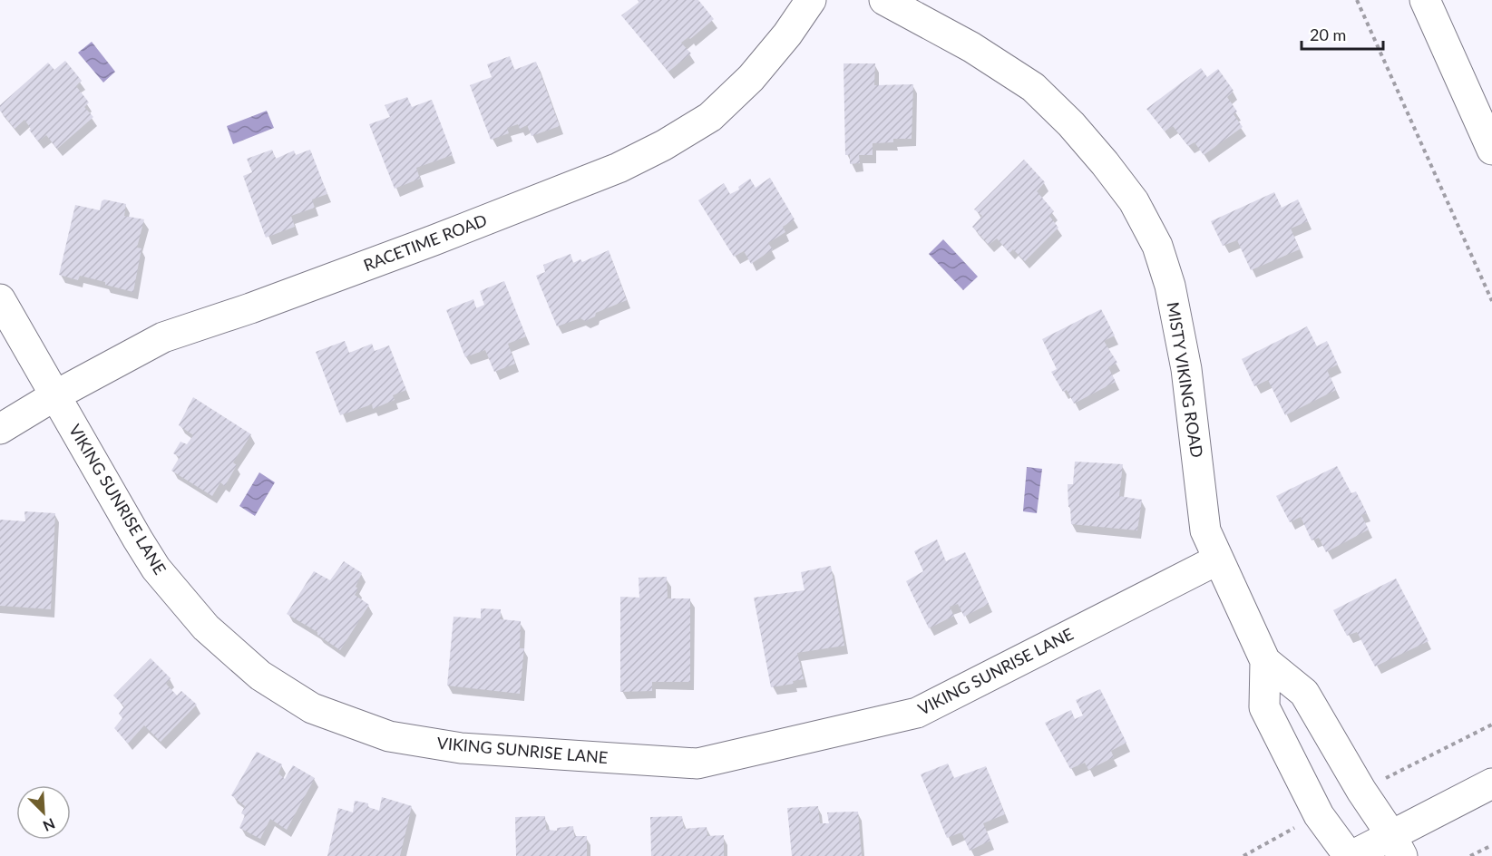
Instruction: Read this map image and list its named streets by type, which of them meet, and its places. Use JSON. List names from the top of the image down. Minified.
{"streets":{"street":["RACETIME ROAD","MISTY VIKING ROAD","VIKING SUNRISE LANE"]},"crossings":[["RACETIME ROAD","VIKING SUNRISE LANE"],["MISTY VIKING ROAD","VIKING SUNRISE LANE"]],"scale_bar":"20 m","north":"bottom right"}
